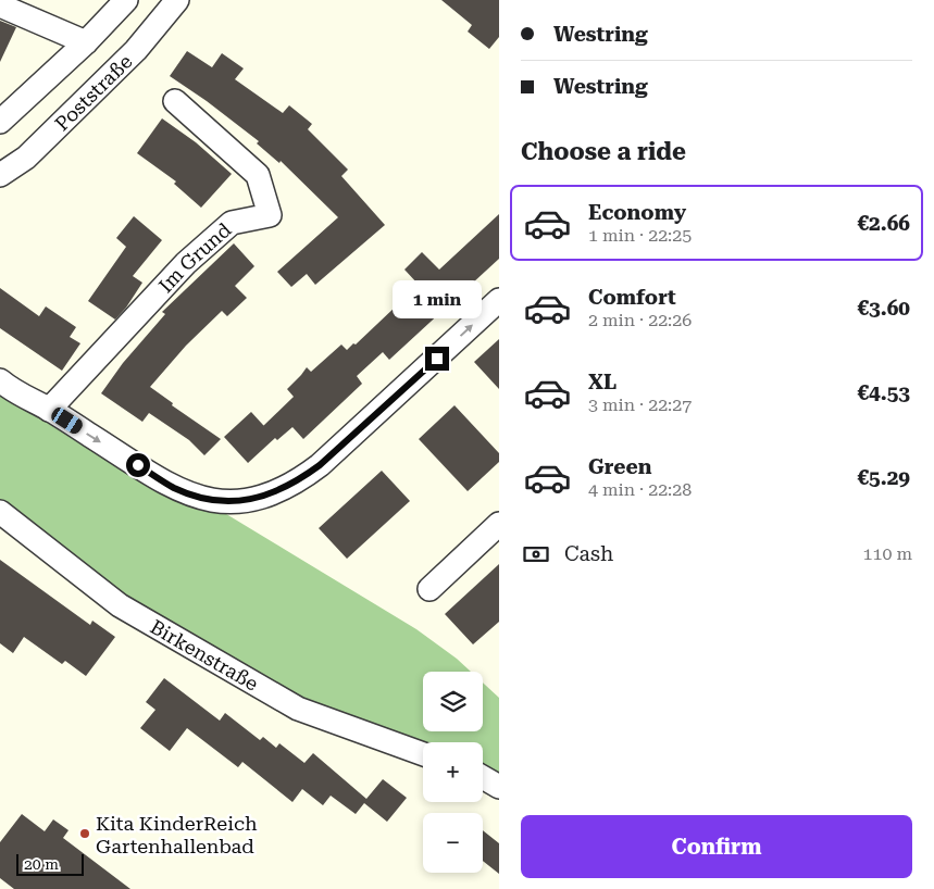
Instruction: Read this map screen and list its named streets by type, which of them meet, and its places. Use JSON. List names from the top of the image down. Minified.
{"streets":{"street":["Poststraße","Im Grund","Birkenstraße"]},"places":["Kita KinderReich Gartenhallenbad"],"scale_bar":"20 m","page":{"banner":["Westring","Westring"],"heading":"Choose a ride","list":[{"name":"Economy","note":"1 min · 22:25","value":"€2.66"},{"name":"Comfort","note":"2 min · 22:26","value":"€3.60"},{"name":"XL","note":"3 min · 22:27","value":"€4.53"},{"name":"Green","note":"4 min · 22:28","value":"€5.29"}],"bubble":"1 min","pay":["Cash","110 m"],"map_buttons":["+","−"],"buttons":"Confirm","scale":"20 m"}}
